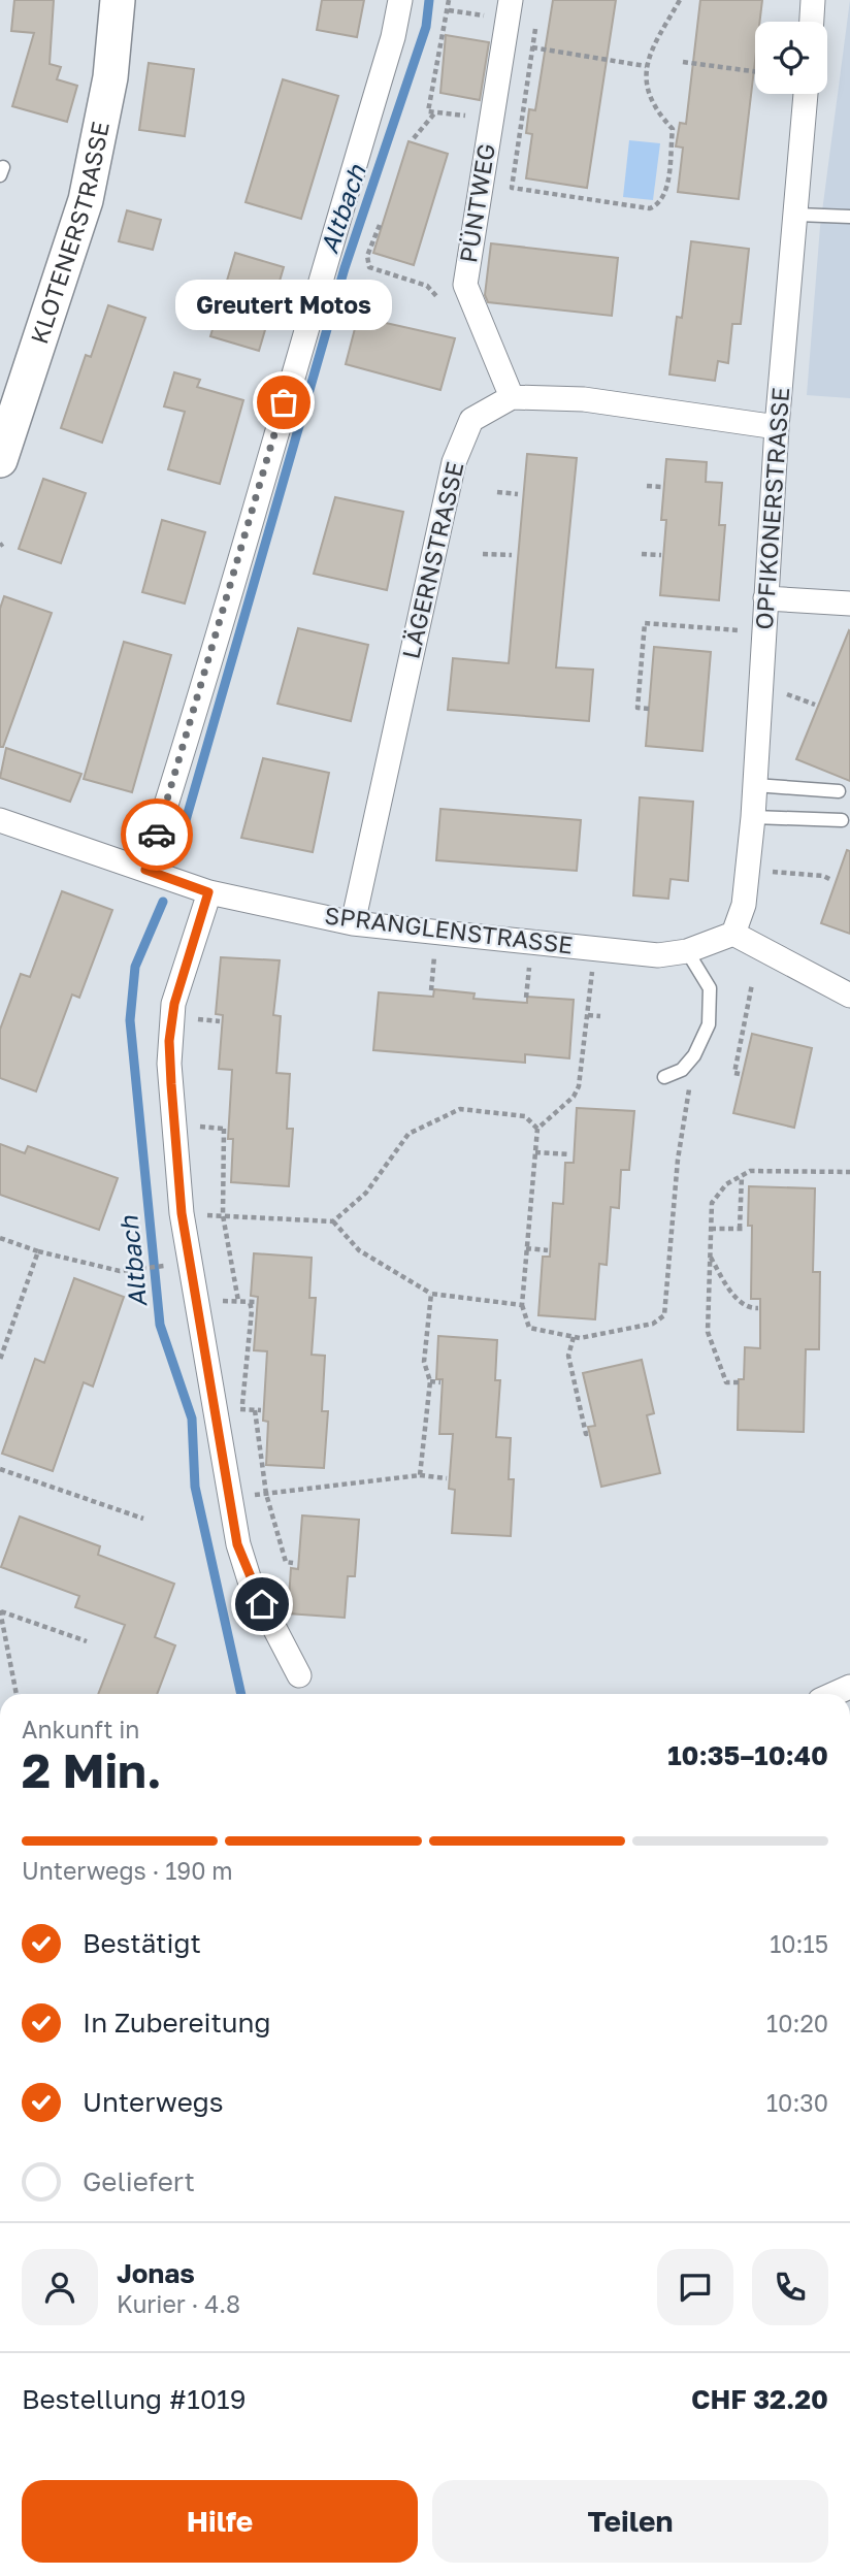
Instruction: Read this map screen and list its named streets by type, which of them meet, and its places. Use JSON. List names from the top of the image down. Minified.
{"streets":{"main road":["KLOTENERSTRASSE"],"street":["PÜNTWEG","OPFIKONERSTRASSE","LÄGERNSTRASSE","SPRANGLENSTRASSE"]},"crossings":[["PÜNTWEG","LÄGERNSTRASSE"],["OPFIKONERSTRASSE","SPRANGLENSTRASSE"],["LÄGERNSTRASSE","SPRANGLENSTRASSE"]],"water":["Altbach"],"places":["Greutert Motos"],"page":{"bubble":"Greutert Motos","heading":["2 Min.","Ankunft in","10:35–10:40"],"panel":["Jonas","Kurier · 4.8","Bestellung #1019","CHF 32.20"],"bar":"Unterwegs · 190 m","list":[["Bestätigt","10:15"],["In Zubereitung","10:20"],["Unterwegs","10:30"],"Geliefert"],"buttons":["Hilfe","Teilen"]}}
